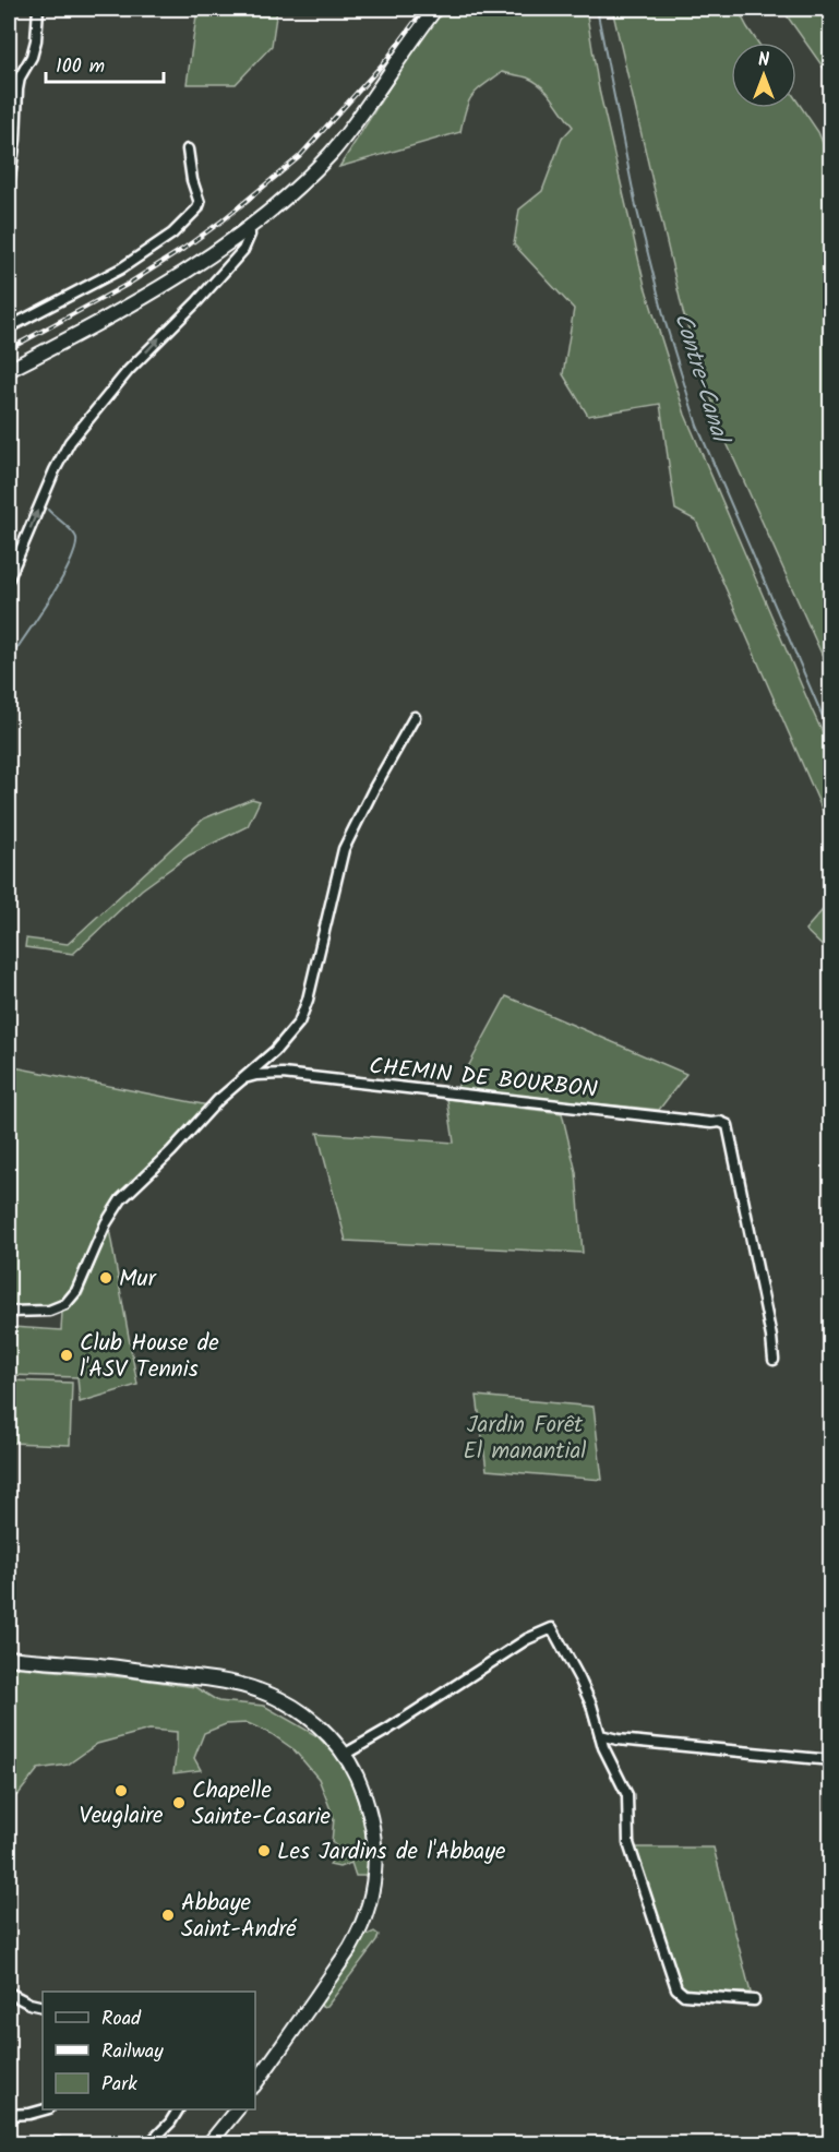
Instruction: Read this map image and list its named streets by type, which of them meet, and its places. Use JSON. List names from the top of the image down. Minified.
{"streets":{"street":["CHEMIN DE BOURBON"]},"water":["Contre-Canal"],"parks":["Jardin Forêt El manantial"],"places":["Mur","Club House de l'ASV Tennis","Veuglaire","Chapelle Sainte-Casarie","Les Jardins de l'Abbaye","Abbaye Saint-André"],"legend":["Road","Railway","Park"],"scale_bar":"100 m","north":"top"}
